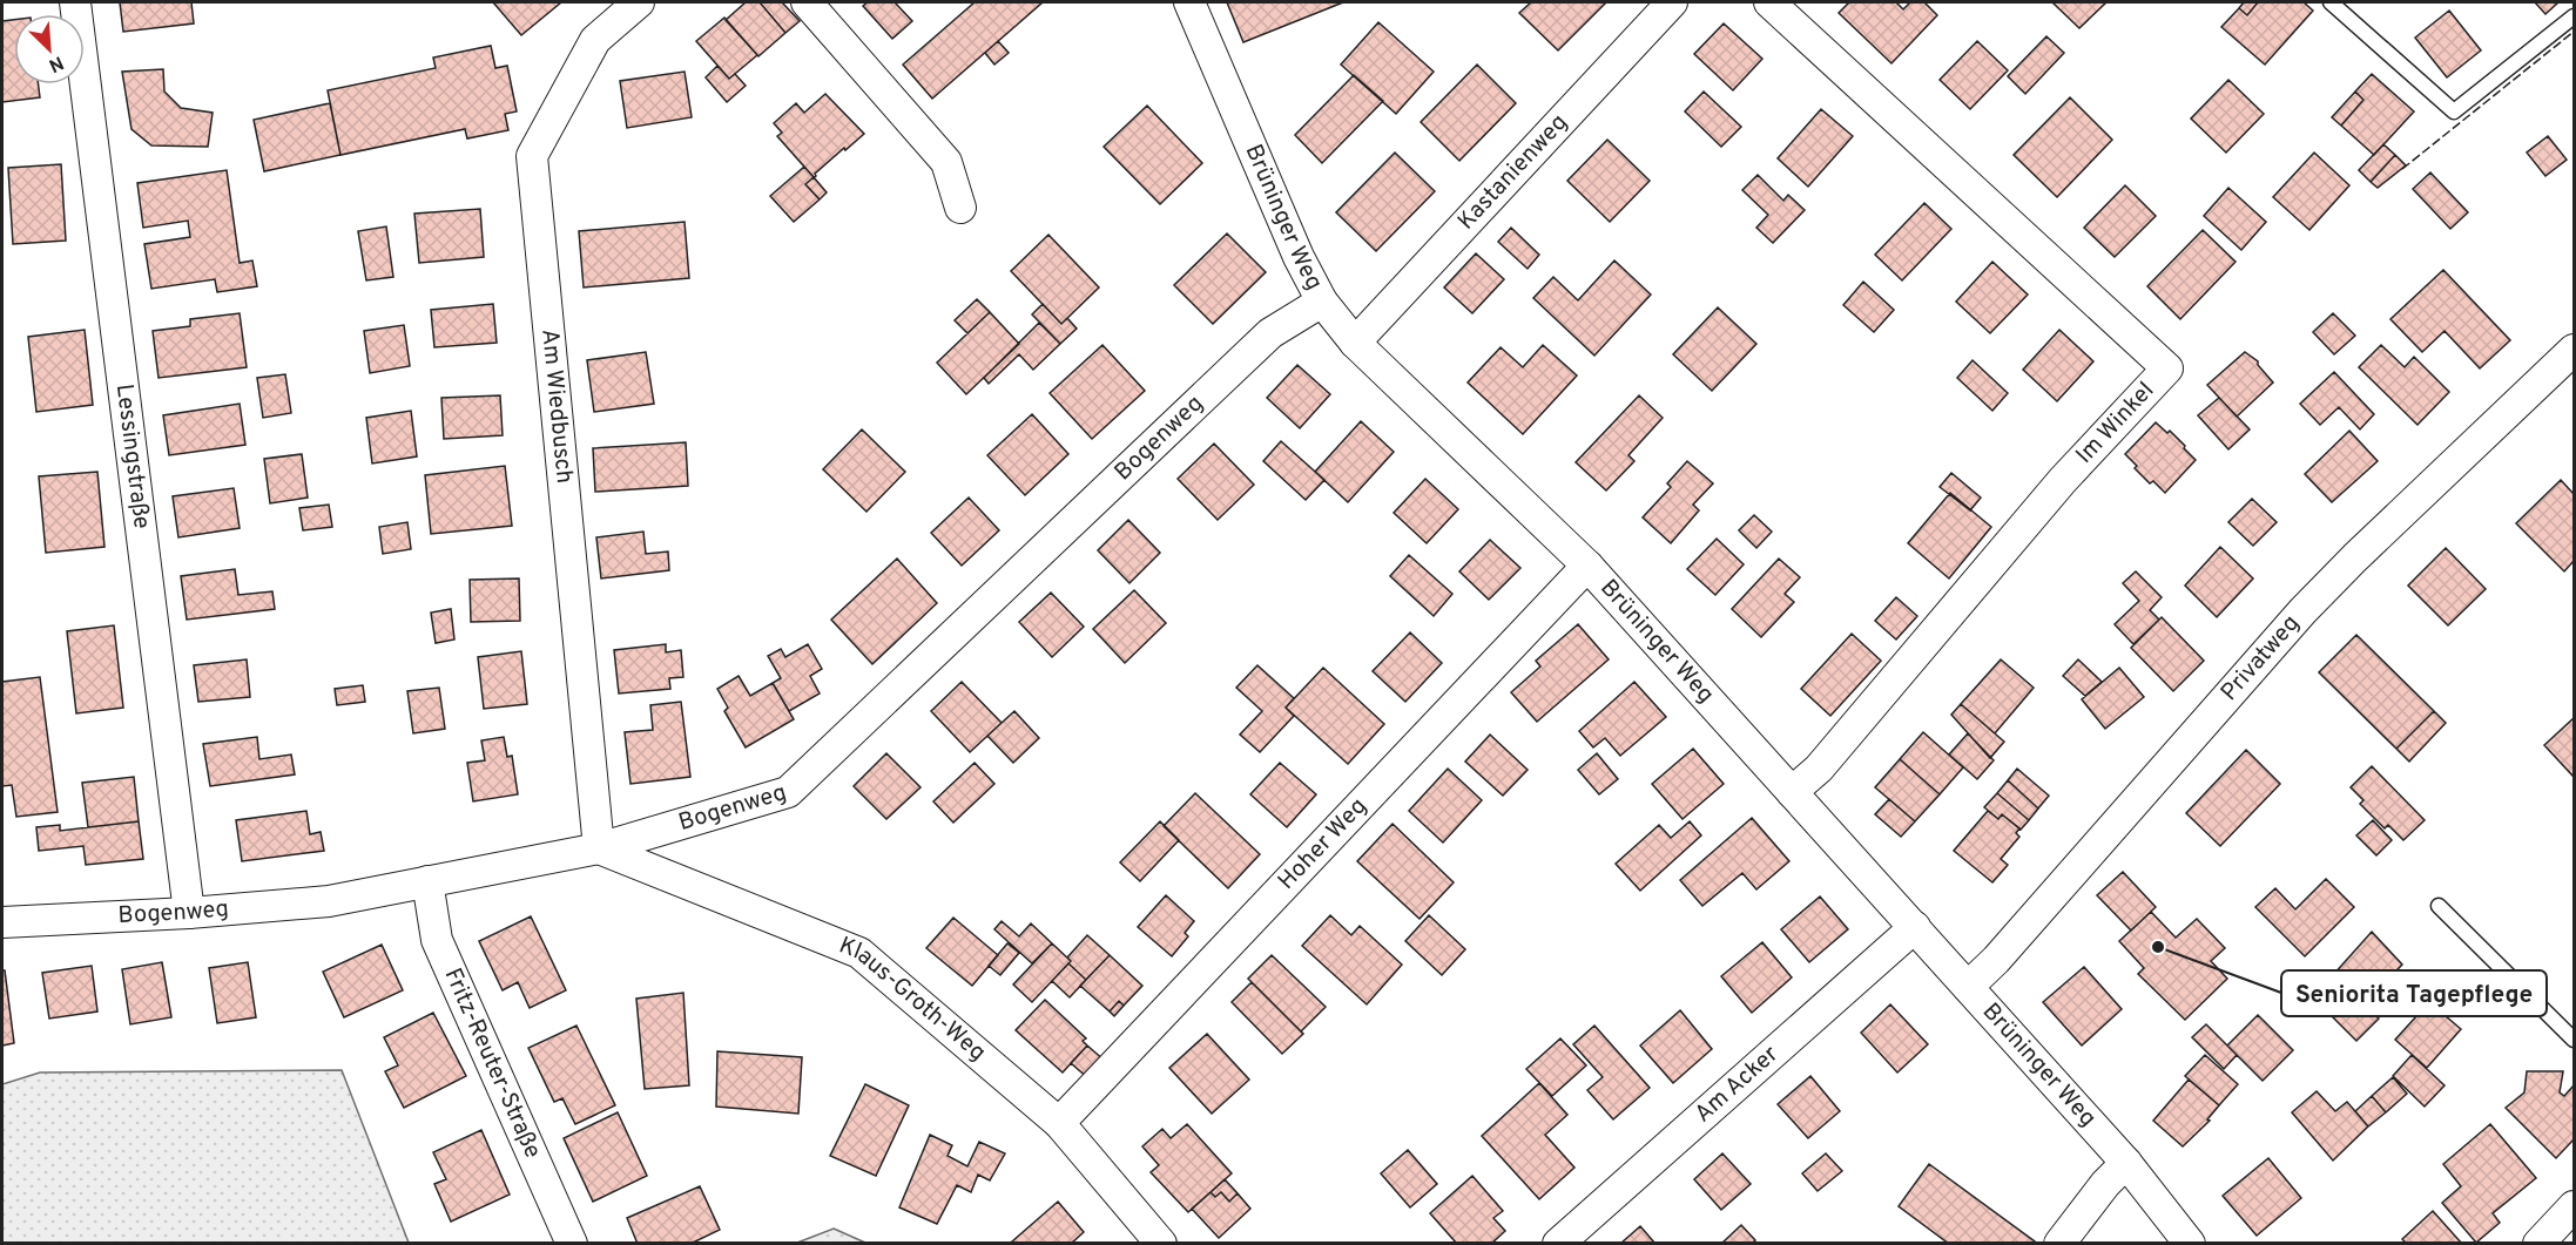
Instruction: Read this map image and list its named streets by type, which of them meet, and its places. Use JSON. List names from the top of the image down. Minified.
{"streets":{"street":["Kastanienweg","Brüninger Weg","Am Wiedbusch","Im Winkel","Bogenweg","Lessingstraße","Privatweg","Hoher Weg","Klaus-Groth-Weg","Fritz-Reuter-Straße","Am Acker"]},"crossings":[["Kastanienweg","Brüninger Weg"],["Brüninger Weg","Im Winkel"],["Brüninger Weg","Bogenweg"],["Brüninger Weg","Privatweg"],["Brüninger Weg","Hoher Weg"],["Brüninger Weg","Am Acker"],["Am Wiedbusch","Bogenweg"],["Am Wiedbusch","Klaus-Groth-Weg"],["Bogenweg","Lessingstraße"],["Bogenweg","Klaus-Groth-Weg"],["Bogenweg","Fritz-Reuter-Straße"],["Hoher Weg","Klaus-Groth-Weg"]],"places":["Seniorita Tagepflege"],"north":"bottom right"}
